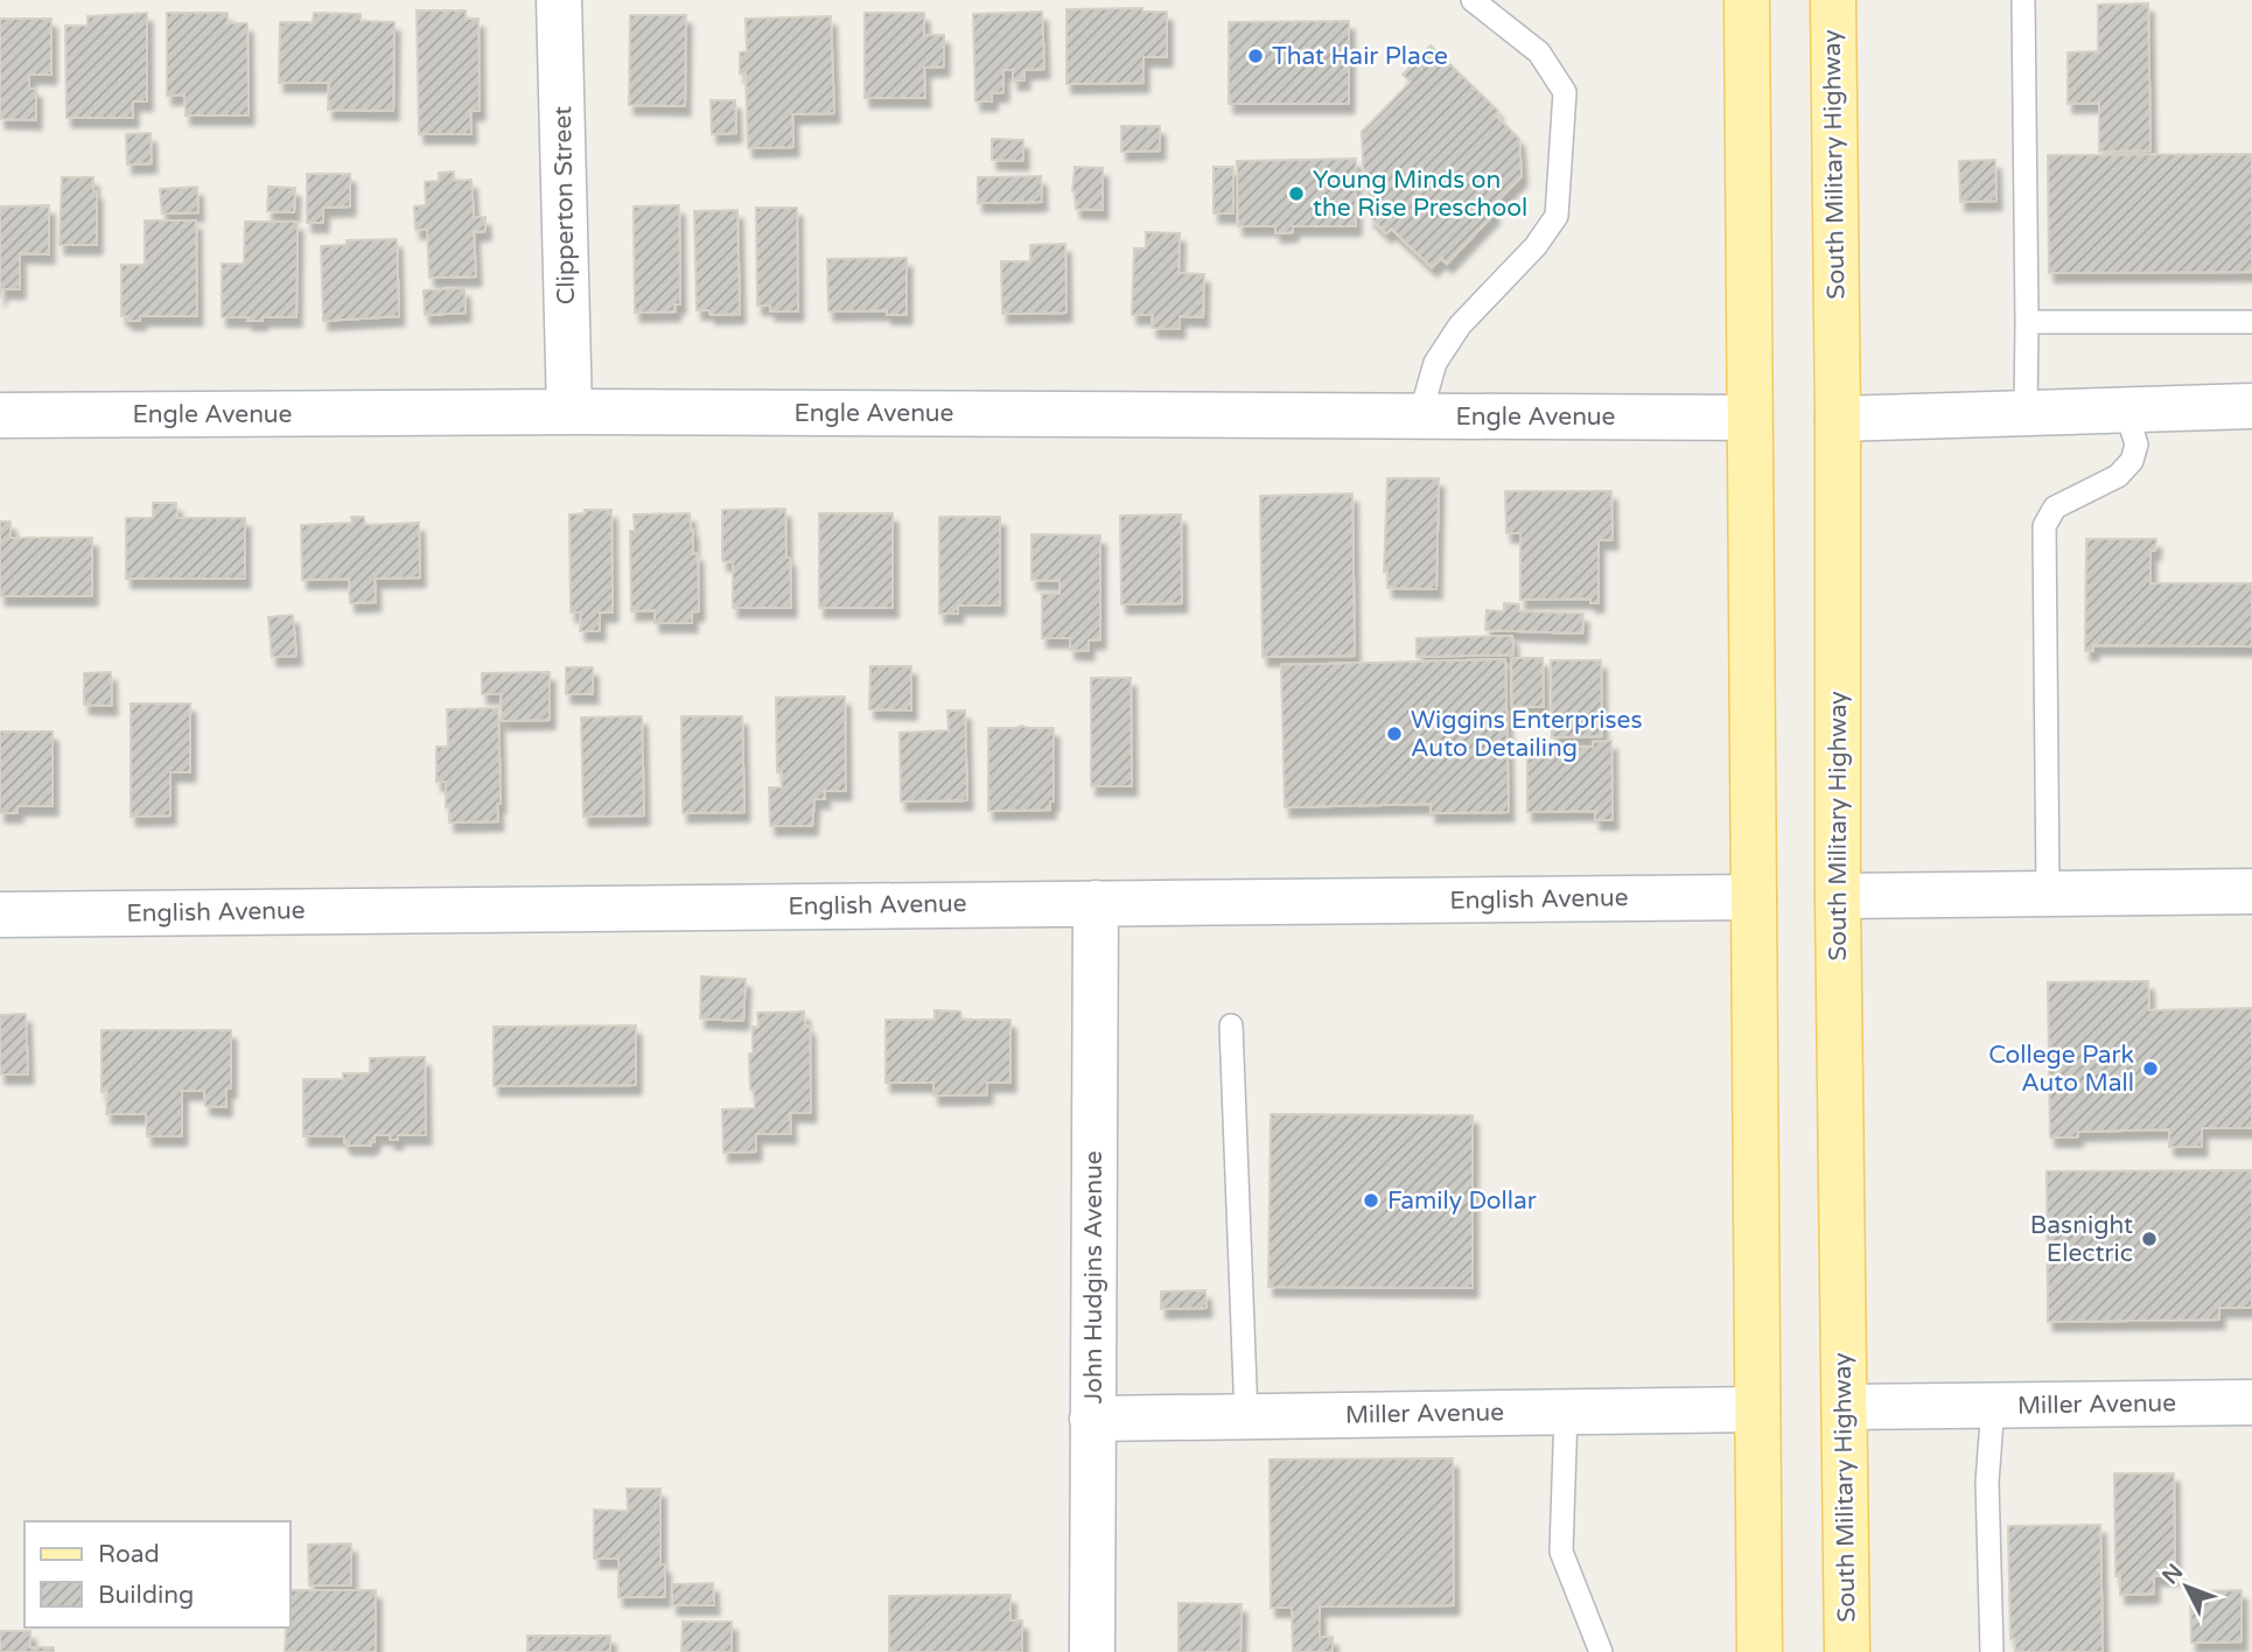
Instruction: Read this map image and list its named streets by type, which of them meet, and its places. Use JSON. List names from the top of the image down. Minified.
{"streets":{"main road":["South Military Highway"],"street":["Clipperton Street","Engle Avenue","English Avenue","John Hudgins Avenue","Miller Avenue"]},"crossings":[["South Military Highway","Miller Avenue"],["Clipperton Street","Engle Avenue"],["English Avenue","John Hudgins Avenue"],["John Hudgins Avenue","Miller Avenue"]],"places":["That Hair Place","Young Minds on the Rise Preschool","Wiggins Enterprises Auto Detailing","College Park Auto Mall","Family Dollar","Basnight Electric"],"legend":["Road","Building"],"north":"top left"}
